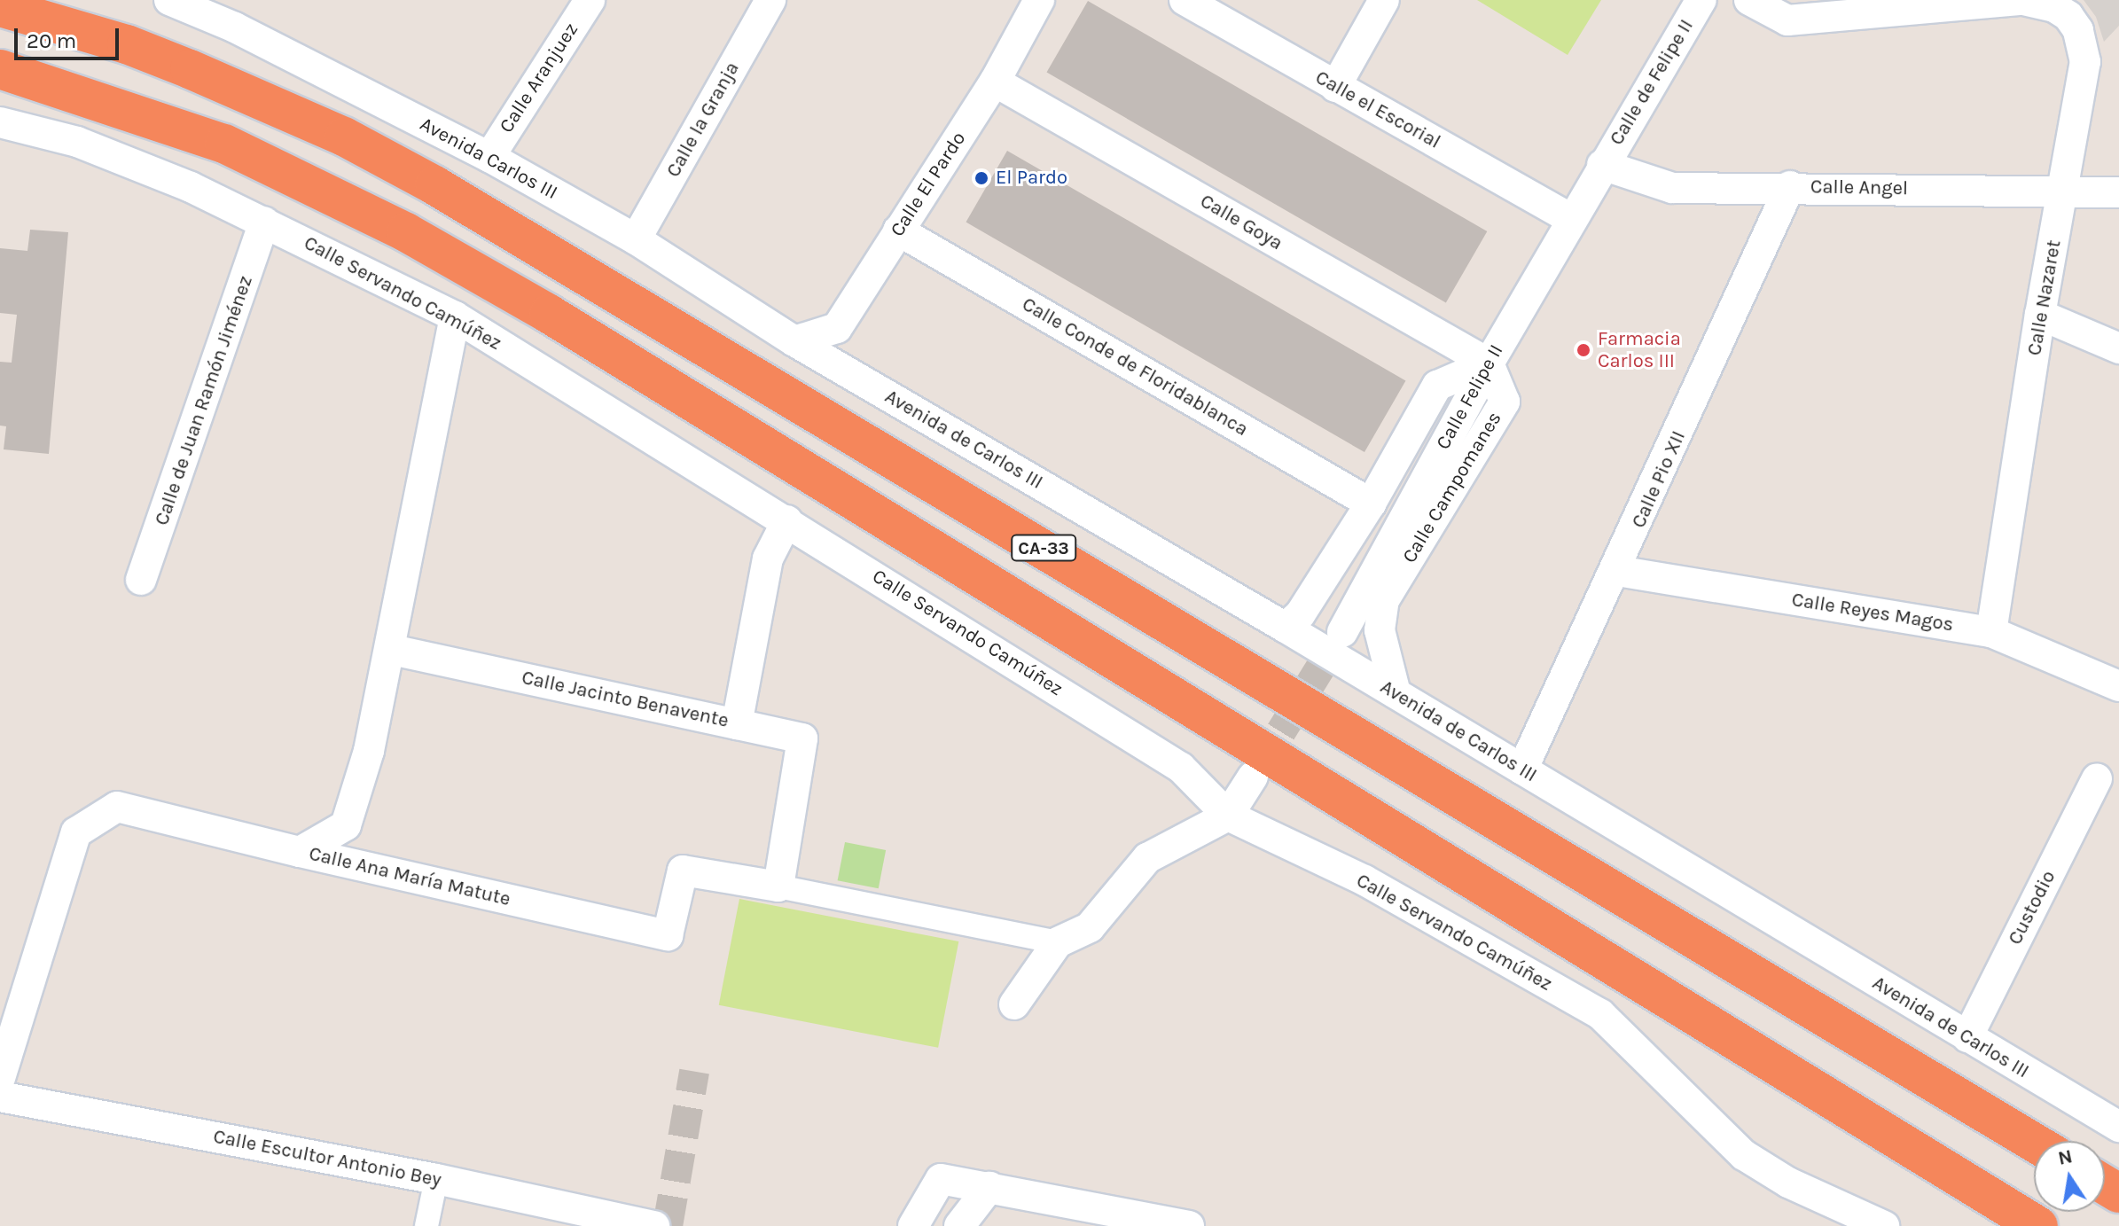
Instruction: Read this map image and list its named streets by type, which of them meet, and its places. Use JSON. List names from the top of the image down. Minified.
{"streets":{"highway":["CA-33"],"street":["Calle Aranjuez","Calle de Felipe II","Calle el Escorial","Calle la Granja","Avenida Carlos III","Calle El Pardo","Calle Angel","Calle Goya","Calle Servando Camúñez","Calle Nazaret","Calle Conde de Floridablanca","Calle Felipe II","Calle de Juan Ramón Jiménez","Avenida de Carlos III","Calle Pio XII","Calle Campomanes","Calle Reyes Magos","Calle Jacinto Benavente","Calle Ana María Matute","Custodio","Calle Escultor Antonio Bey"]},"crossings":[["Calle Aranjuez","Avenida Carlos III"],["Calle de Felipe II","Calle Angel"],["Calle de Felipe II","Calle Felipe II"],["Calle el Escorial","Calle Felipe II"],["Calle la Granja","Avenida Carlos III"],["Avenida Carlos III","Calle El Pardo"],["Avenida Carlos III","Avenida de Carlos III"],["Calle El Pardo","Calle Goya"],["Calle El Pardo","Calle Conde de Floridablanca"],["Calle El Pardo","Avenida de Carlos III"],["Calle Angel","Calle Nazaret"],["Calle Angel","Calle Felipe II"],["Calle Angel","Calle Pio XII"],["Calle Goya","Calle Felipe II"],["Calle Goya","Calle Campomanes"],["Calle Servando Camúñez","Calle de Juan Ramón Jiménez"],["Calle Servando Camúñez","Calle Jacinto Benavente"],["Calle Servando Camúñez","Calle Ana María Matute"],["Calle Nazaret","Calle Reyes Magos"],["Calle Felipe II","Calle Campomanes"],["Avenida de Carlos III","Calle Pio XII"],["Avenida de Carlos III","Calle Campomanes"],["Avenida de Carlos III","Custodio"],["Calle Pio XII","Calle Reyes Magos"],["Calle Jacinto Benavente","Calle Ana María Matute"]],"places":["El Pardo","Farmacia Carlos III"],"scale_bar":"20 m","north":"top"}
